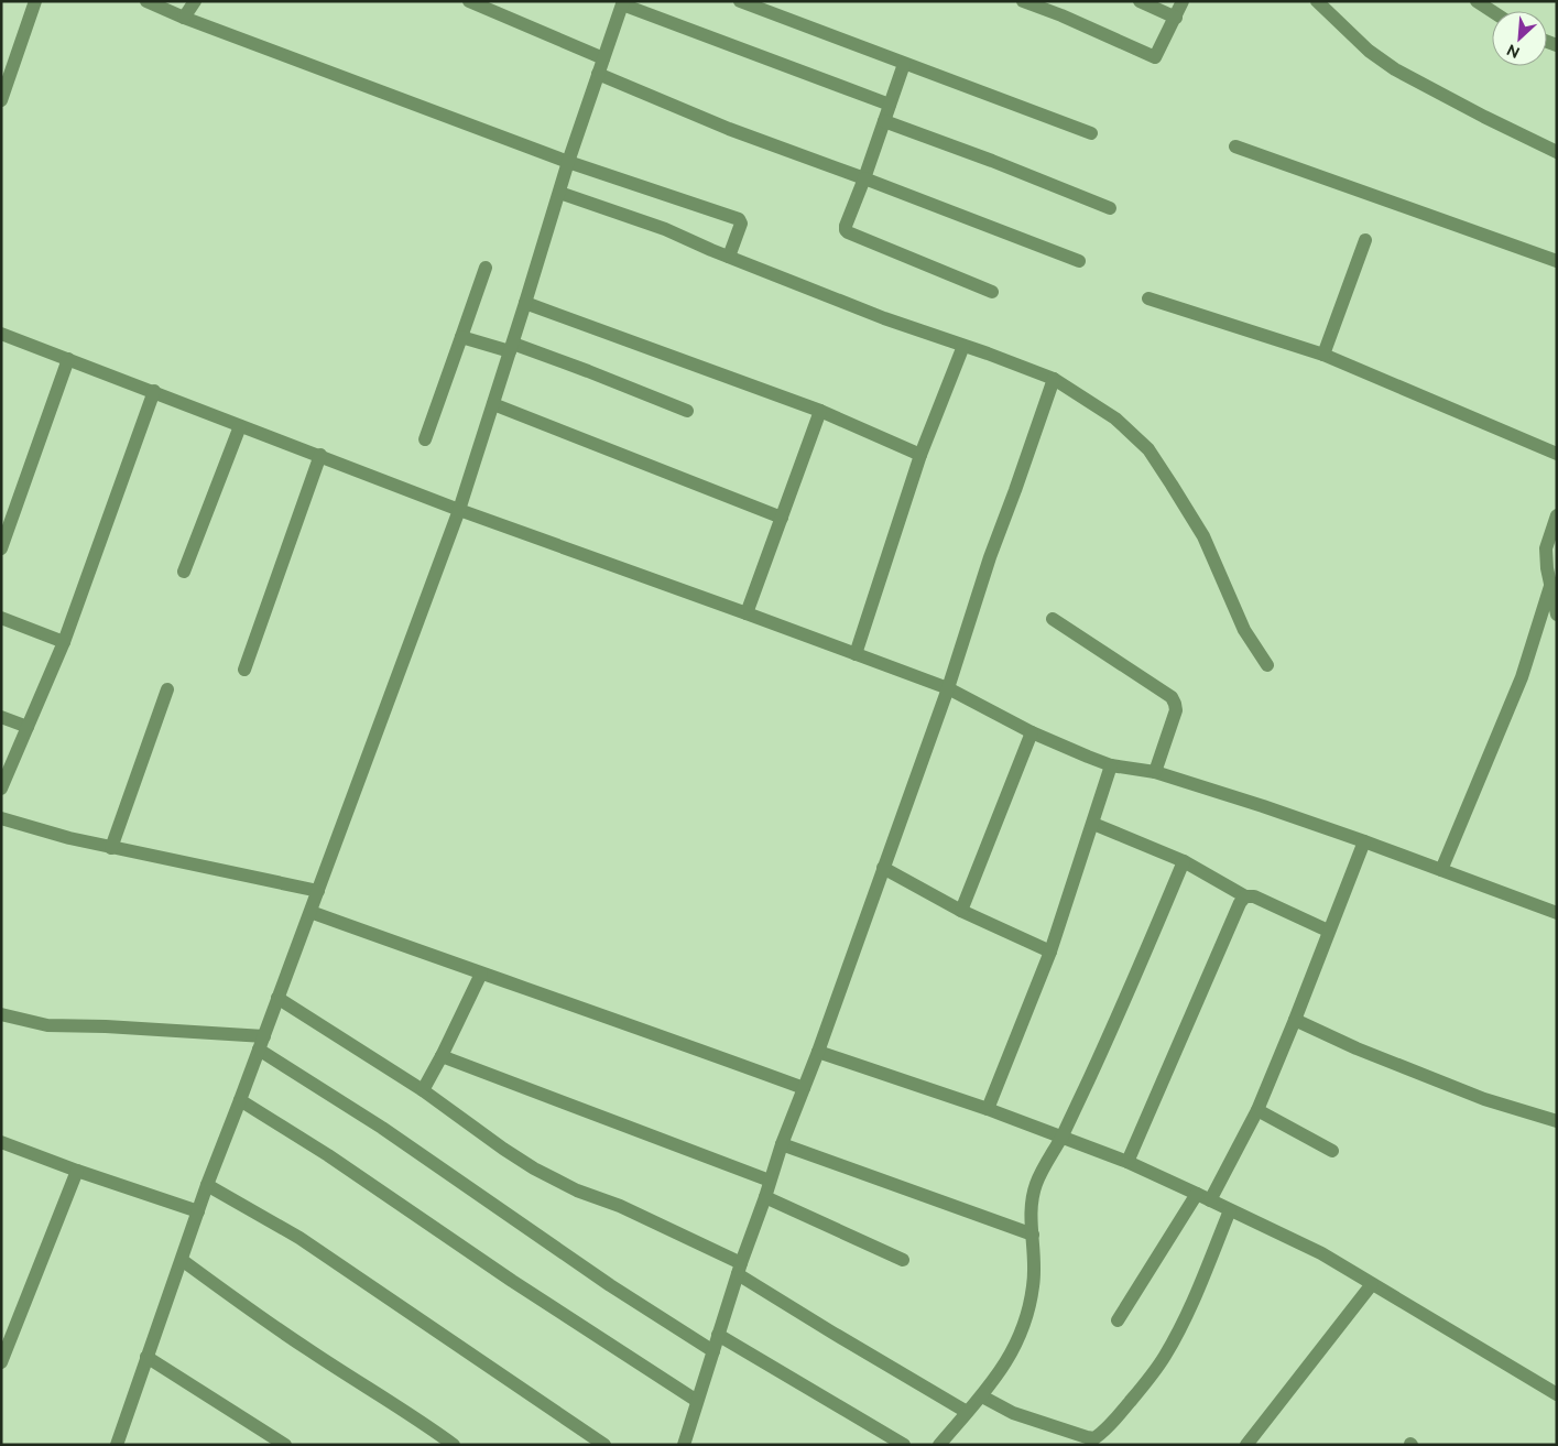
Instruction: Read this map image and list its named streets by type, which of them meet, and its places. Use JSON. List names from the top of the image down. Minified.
{"north":"bottom left"}
